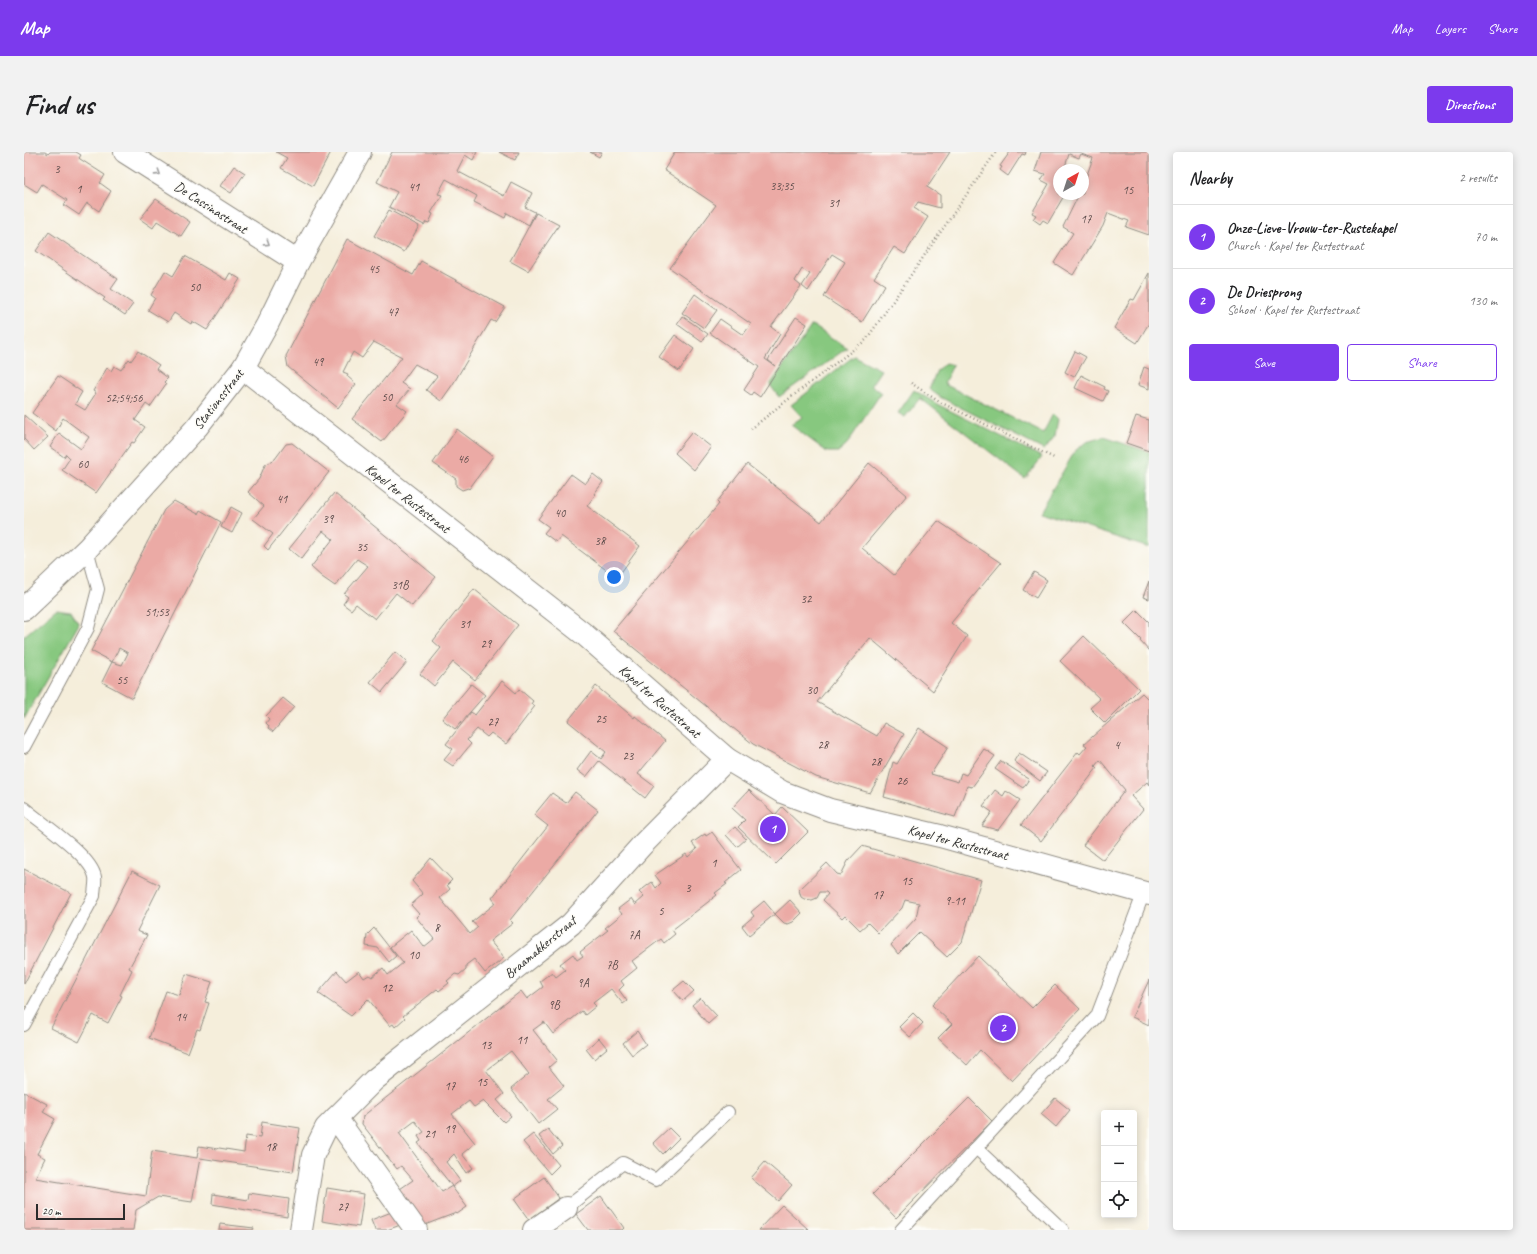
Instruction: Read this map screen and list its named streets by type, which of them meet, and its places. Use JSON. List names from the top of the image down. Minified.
{"streets":{"street":["De Cassinastraat","Stationsstraat","Kapel ter Rustestraat","Braamakkerstraat"]},"crossings":[["De Cassinastraat","Stationsstraat"],["Stationsstraat","Kapel ter Rustestraat"],["Kapel ter Rustestraat","Braamakkerstraat"]],"one_way":["De Cassinastraat"],"house_numbers":["3","33;35","41","1","15","31","17","45","50","47","49","50","52;54;56","46","60","41","40","39","38","35","31B","32","51;53","31","29","55","30","25","27","28","4","23","28","26","1","15","3","17","9-11","5","8","7A","10","7B","9A","12","9B","14","11","13","15","17","19","21","18","27"],"scale_bar":"20 m","north":"top right","page":{"header":"Map","nav":["Map","Layers","Share"],"buttons":["Directions",["Save","Share"]],"title":"Find us","heading":["Nearby","2 results"],"list":[{"mark":"1","name":"Onze-Lieve-Vrouw-ter-Rustekapel","note":"Church · Kapel ter Rustestraat","value":"70 m"},{"mark":"2","name":"De Driesprong","note":"School · Kapel ter Rustestraat","value":"130 m"}],"pins":["1","2"],"map_buttons":["+","−"],"scale":"20 m"}}
